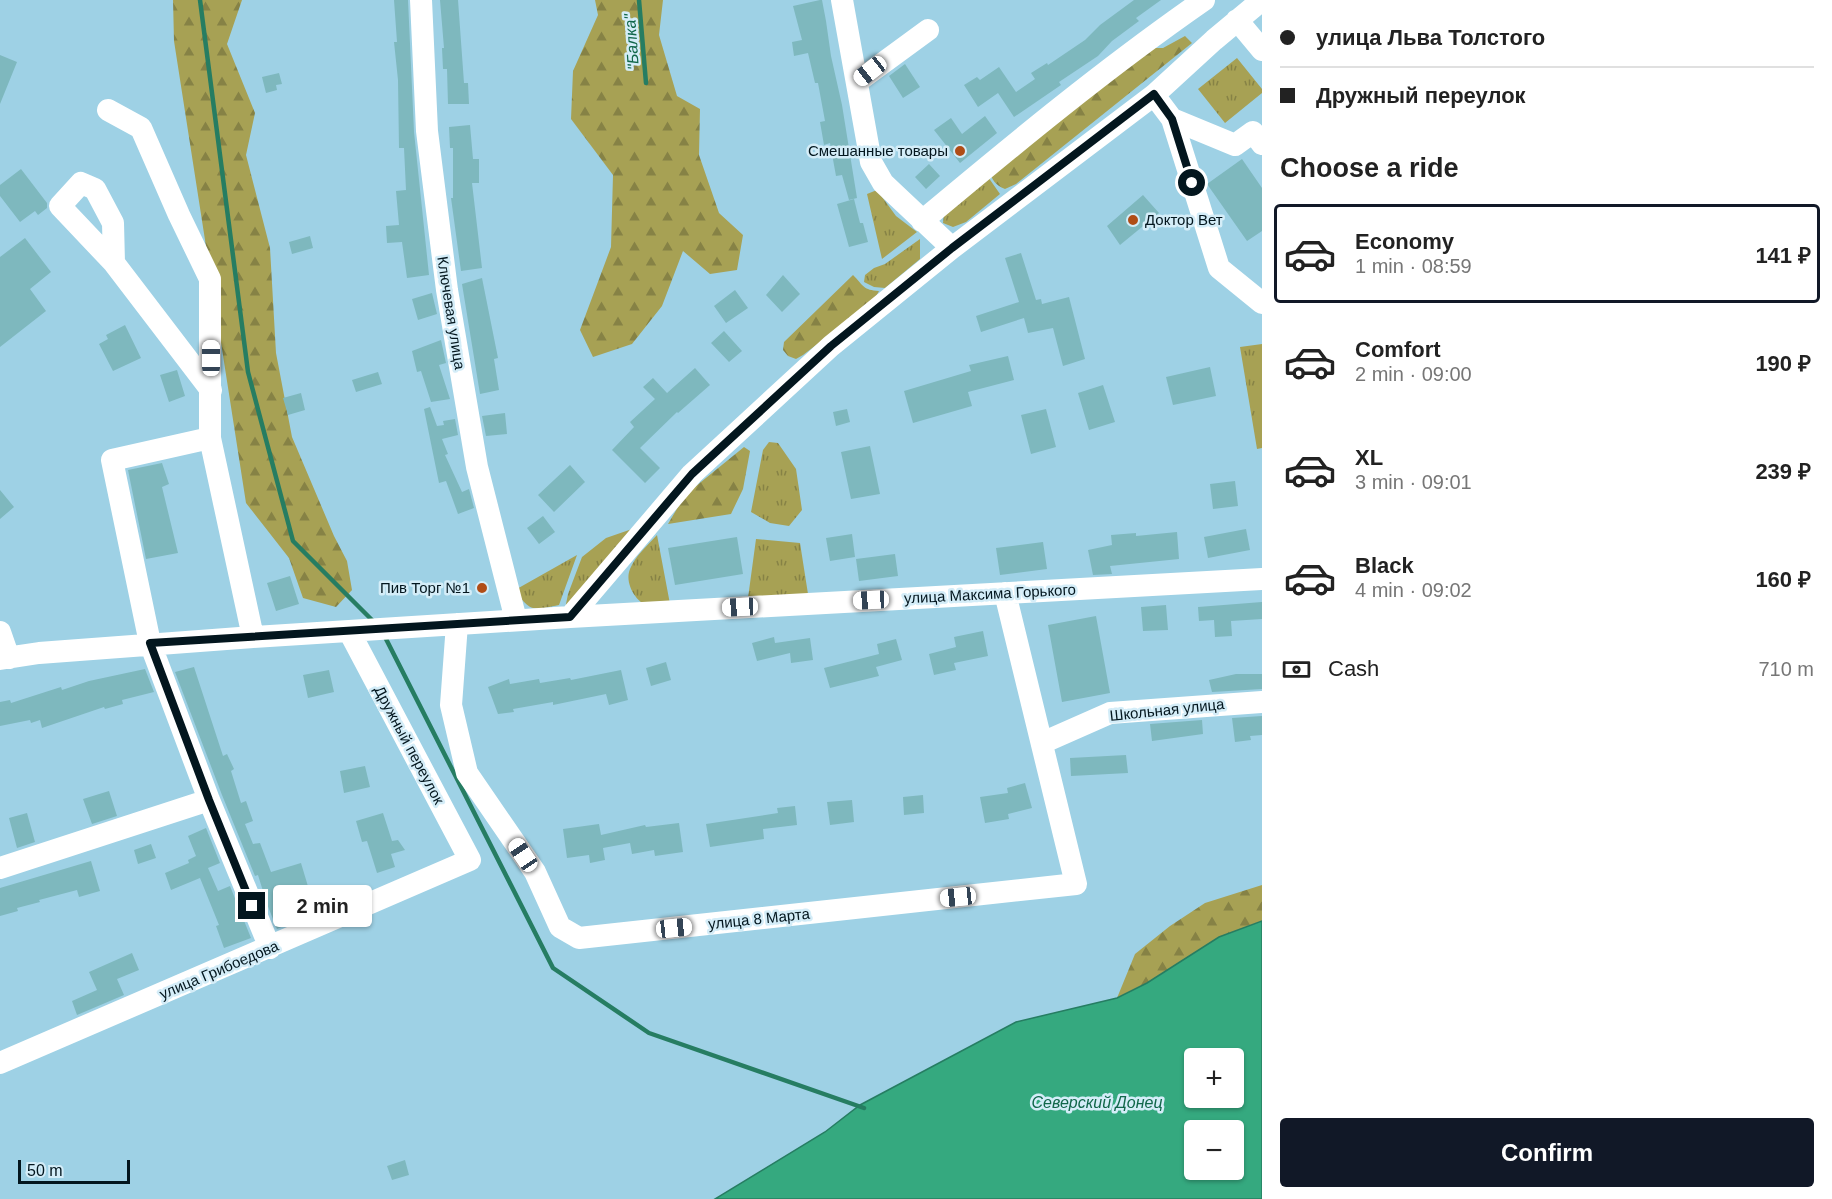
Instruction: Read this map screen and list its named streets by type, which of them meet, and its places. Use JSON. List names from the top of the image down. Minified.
{"streets":{"street":["Ключевая улица","улица Максима Горького","Школьная улица","Дружный переулок","улица 8 Марта","улица Грибоедова"]},"crossings":[["Ключевая улица","улица Максима Горького"],["улица Максима Горького","Дружный переулок"],["улица Максима Горького","улица 8 Марта"],["Школьная улица","улица 8 Марта"],["Дружный переулок","улица Грибоедова"]],"water":["\"Балка\"","Северский Донец"],"places":["Смешанные товары","Доктор Вет","Пив Торг №1"],"scale_bar":"50 m","page":{"banner":["улица Льва Толстого","Дружный переулок"],"heading":"Choose a ride","list":[{"name":"Economy","note":"1 min · 08:59","value":"141 ₽"},{"name":"Comfort","note":"2 min · 09:00","value":"190 ₽"},{"name":"XL","note":"3 min · 09:01","value":"239 ₽"},{"name":"Black","note":"4 min · 09:02","value":"160 ₽"}],"pay":["Cash","710 m"],"bubble":"2 min","map_buttons":["+","−"],"buttons":"Confirm","scale":"50 m"}}
